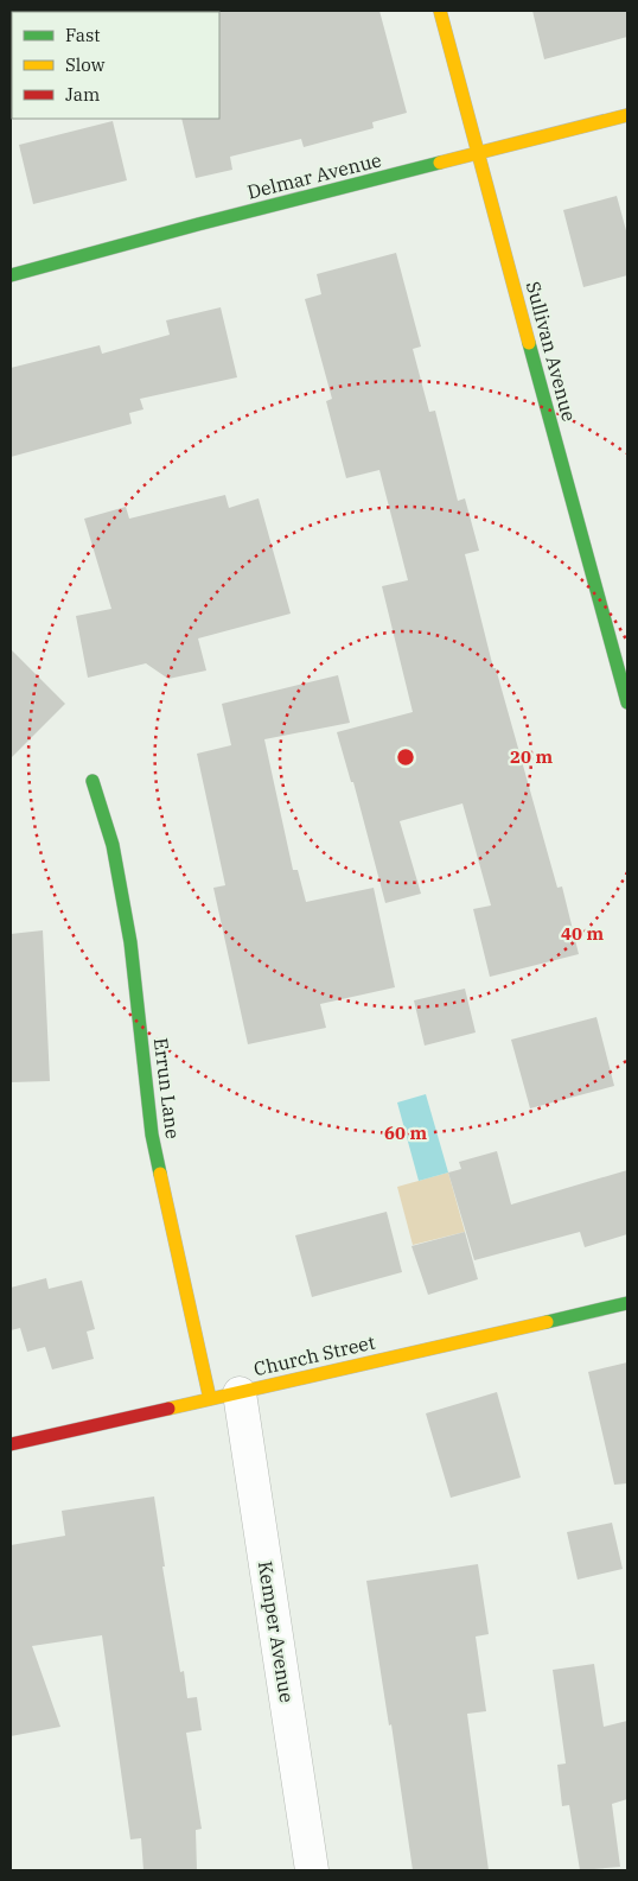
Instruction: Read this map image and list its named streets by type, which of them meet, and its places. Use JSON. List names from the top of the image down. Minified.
{"streets":{"street":["Delmar Avenue","Sullivan Avenue","Errun Lane","Church Street","Kemper Avenue"]},"crossings":[["Delmar Avenue","Sullivan Avenue"],["Errun Lane","Church Street"],["Errun Lane","Kemper Avenue"],["Church Street","Kemper Avenue"]],"legend":["Fast","Slow","Jam"],"rings":["20 m","40 m","60 m"]}
